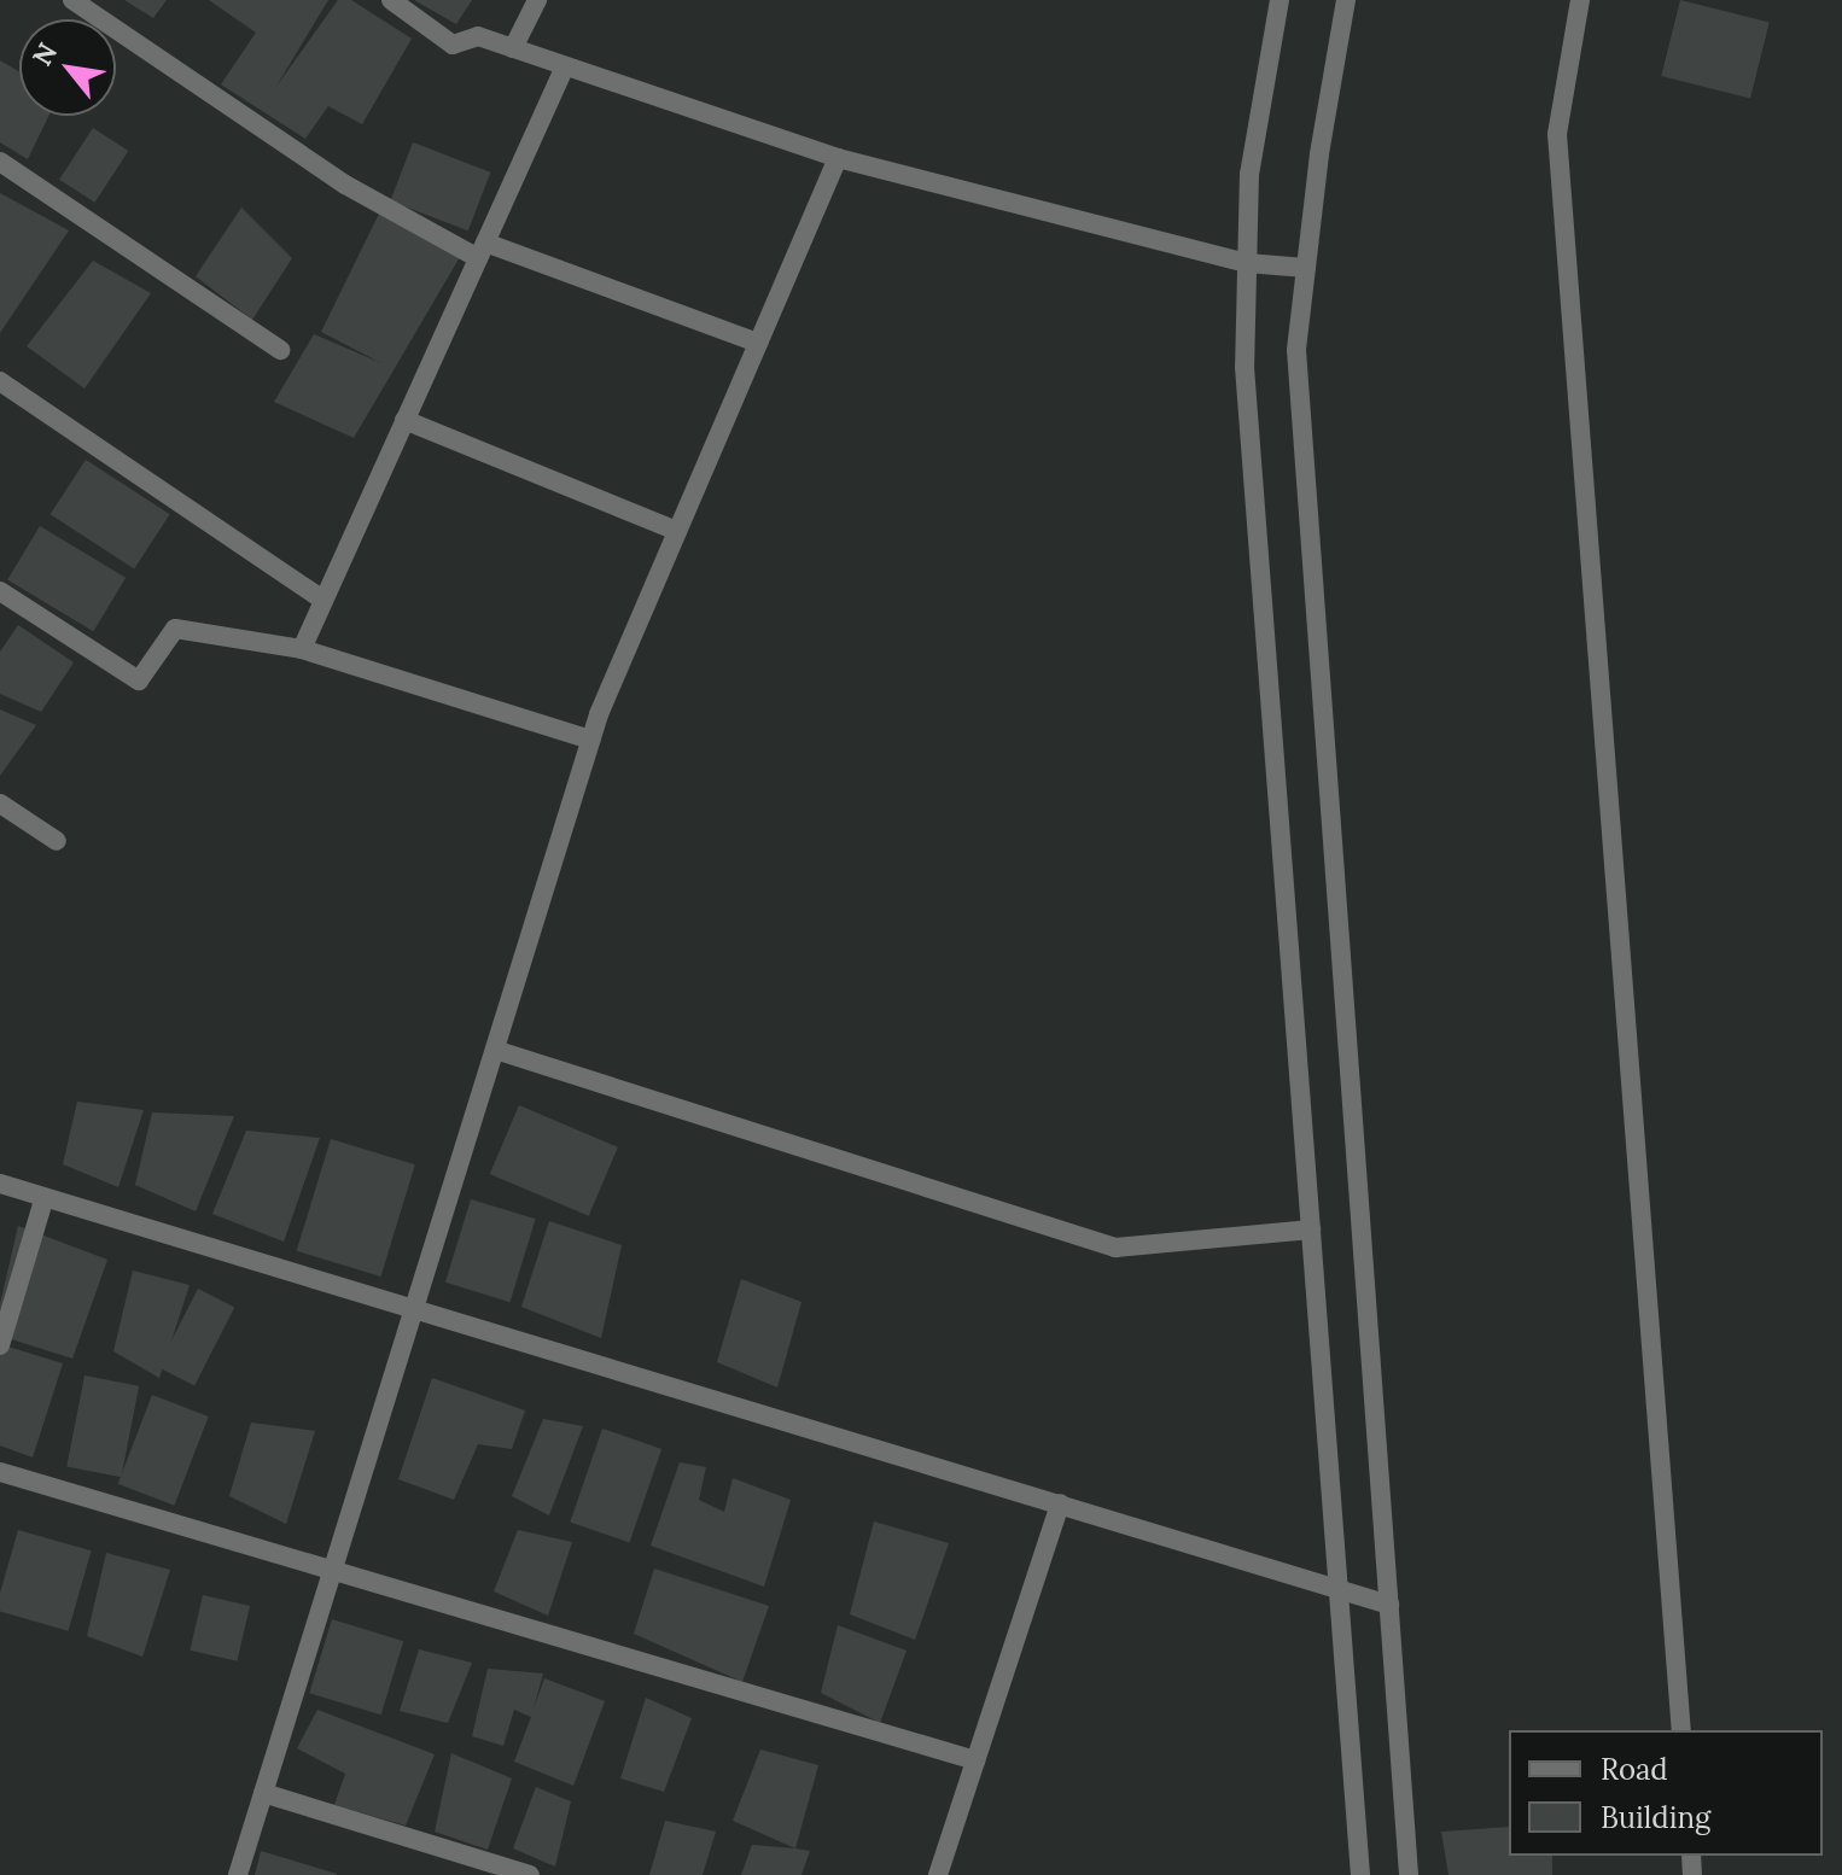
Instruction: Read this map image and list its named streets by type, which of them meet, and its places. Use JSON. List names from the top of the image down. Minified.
{"legend":["Road","Building"],"north":"top left"}
